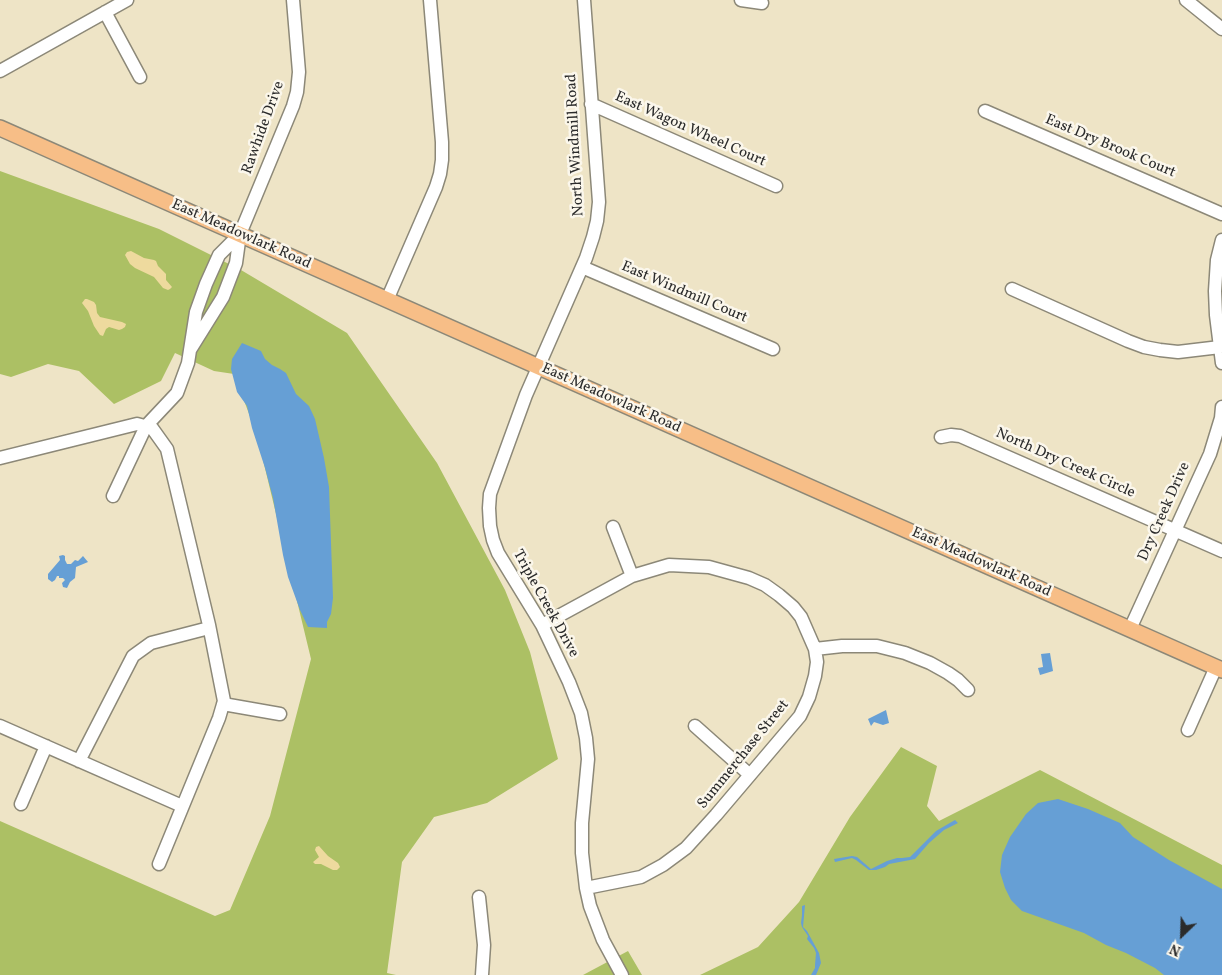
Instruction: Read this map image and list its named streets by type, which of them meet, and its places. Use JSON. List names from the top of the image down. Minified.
{"streets":{"main road":["East Meadowlark Road"],"street":["Rawhide Drive","East Wagon Wheel Court","North Windmill Road","East Dry Brook Court","East Windmill Court","North Dry Creek Circle","Dry Creek Drive","Triple Creek Drive","Summerchase Street"]},"crossings":[["Rawhide Drive","East Meadowlark Road"],["East Wagon Wheel Court","North Windmill Road"],["North Windmill Road","East Meadowlark Road"],["North Windmill Road","East Windmill Court"],["North Windmill Road","Triple Creek Drive"],["East Meadowlark Road","Dry Creek Drive"],["East Meadowlark Road","Triple Creek Drive"],["North Dry Creek Circle","Dry Creek Drive"],["Triple Creek Drive","Summerchase Street"]],"north":"bottom left"}
